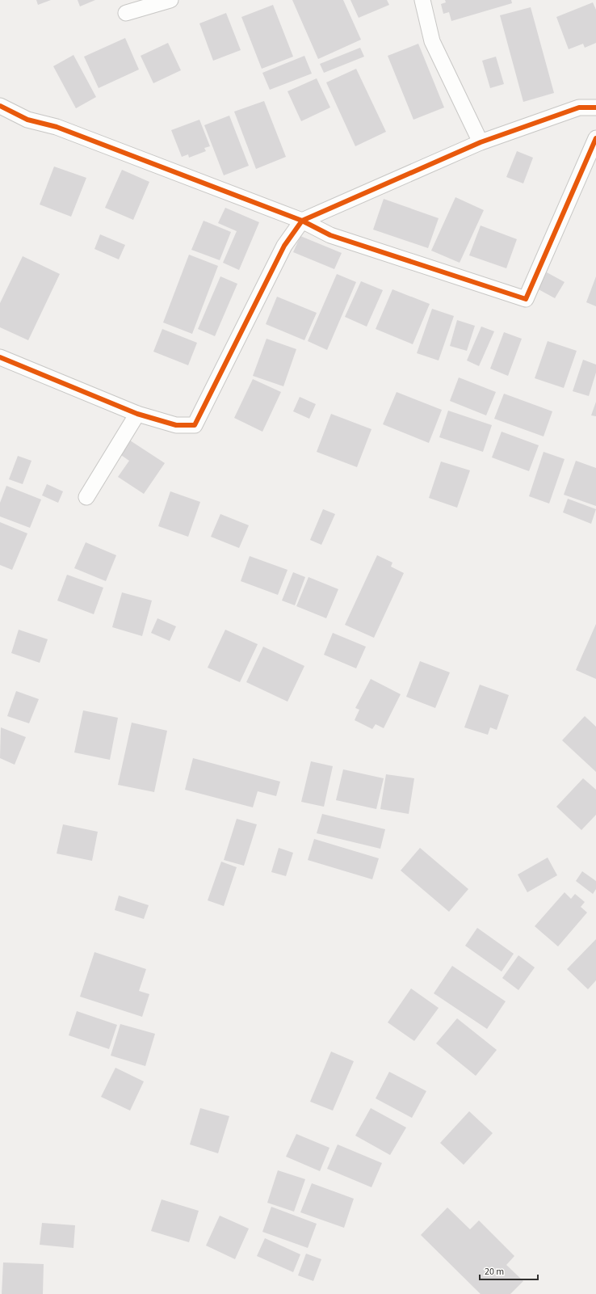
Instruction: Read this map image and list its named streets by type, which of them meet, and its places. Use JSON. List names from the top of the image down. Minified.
{"scale_bar":"20 m"}
